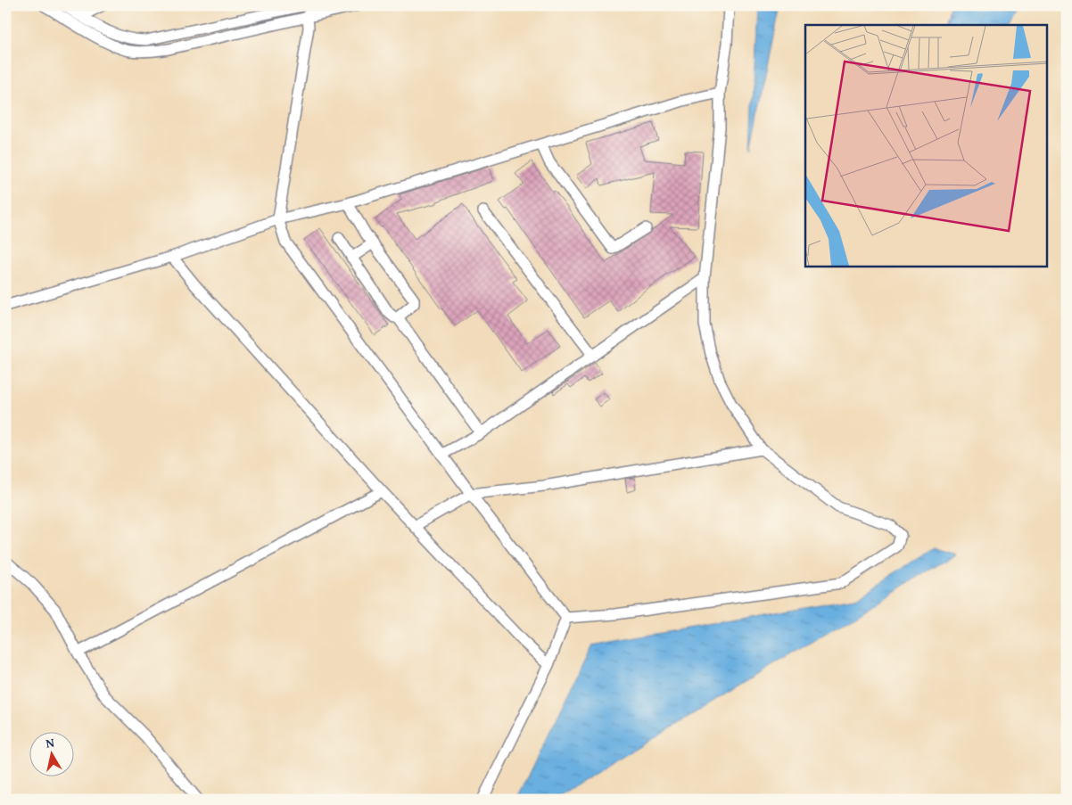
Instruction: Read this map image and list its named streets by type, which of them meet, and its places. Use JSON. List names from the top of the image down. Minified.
{"north":"top"}
